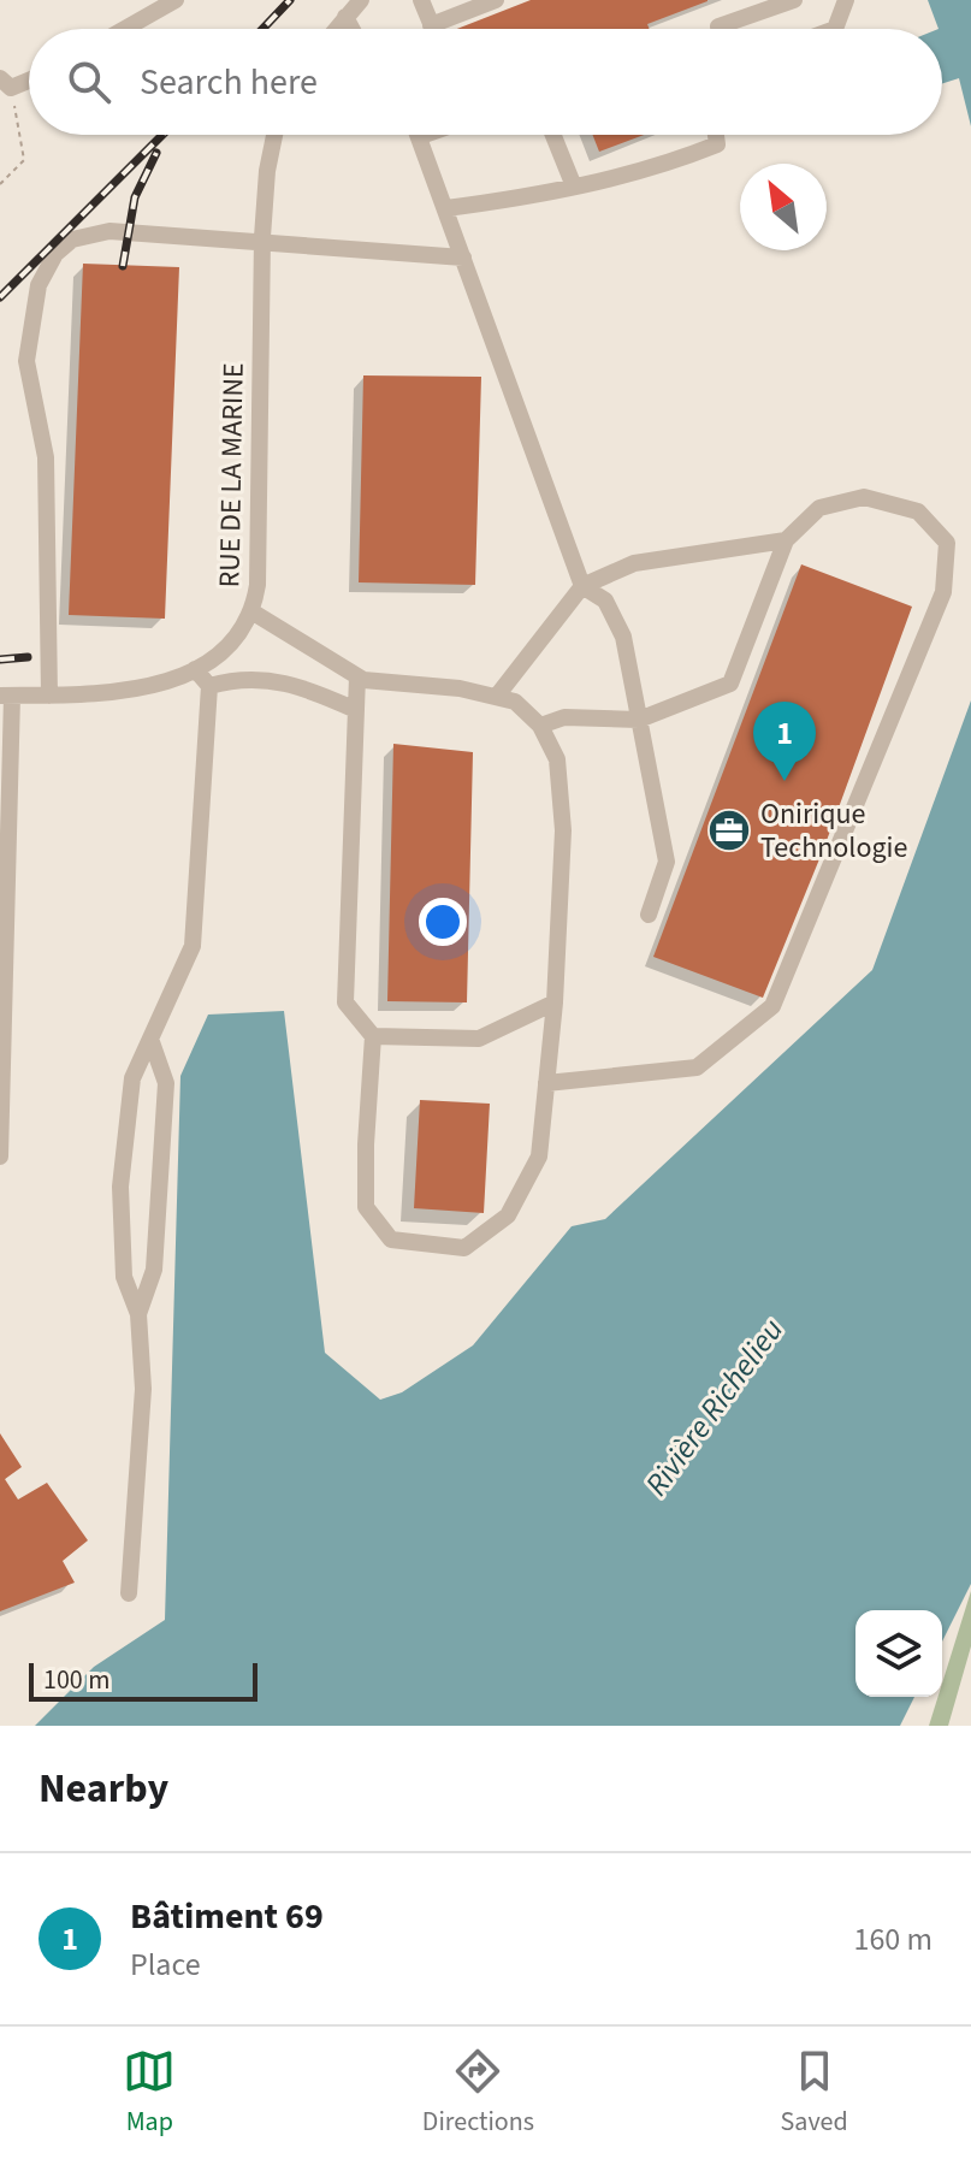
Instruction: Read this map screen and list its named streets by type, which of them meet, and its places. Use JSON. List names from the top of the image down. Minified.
{"streets":{"street":["RUE DE LA MARINE"]},"water":["Rivière Richelieu"],"places":{"office":["Onirique Technologie"]},"scale_bar":"100 m","north":"top left","page":{"search":"Search here","pins":"1","scale":"100 m","heading":"Nearby","list":[{"mark":"1","name":"Bâtiment 69","note":"Place","value":"160 m"}],"nav":["Map","Directions","Saved"]}}
